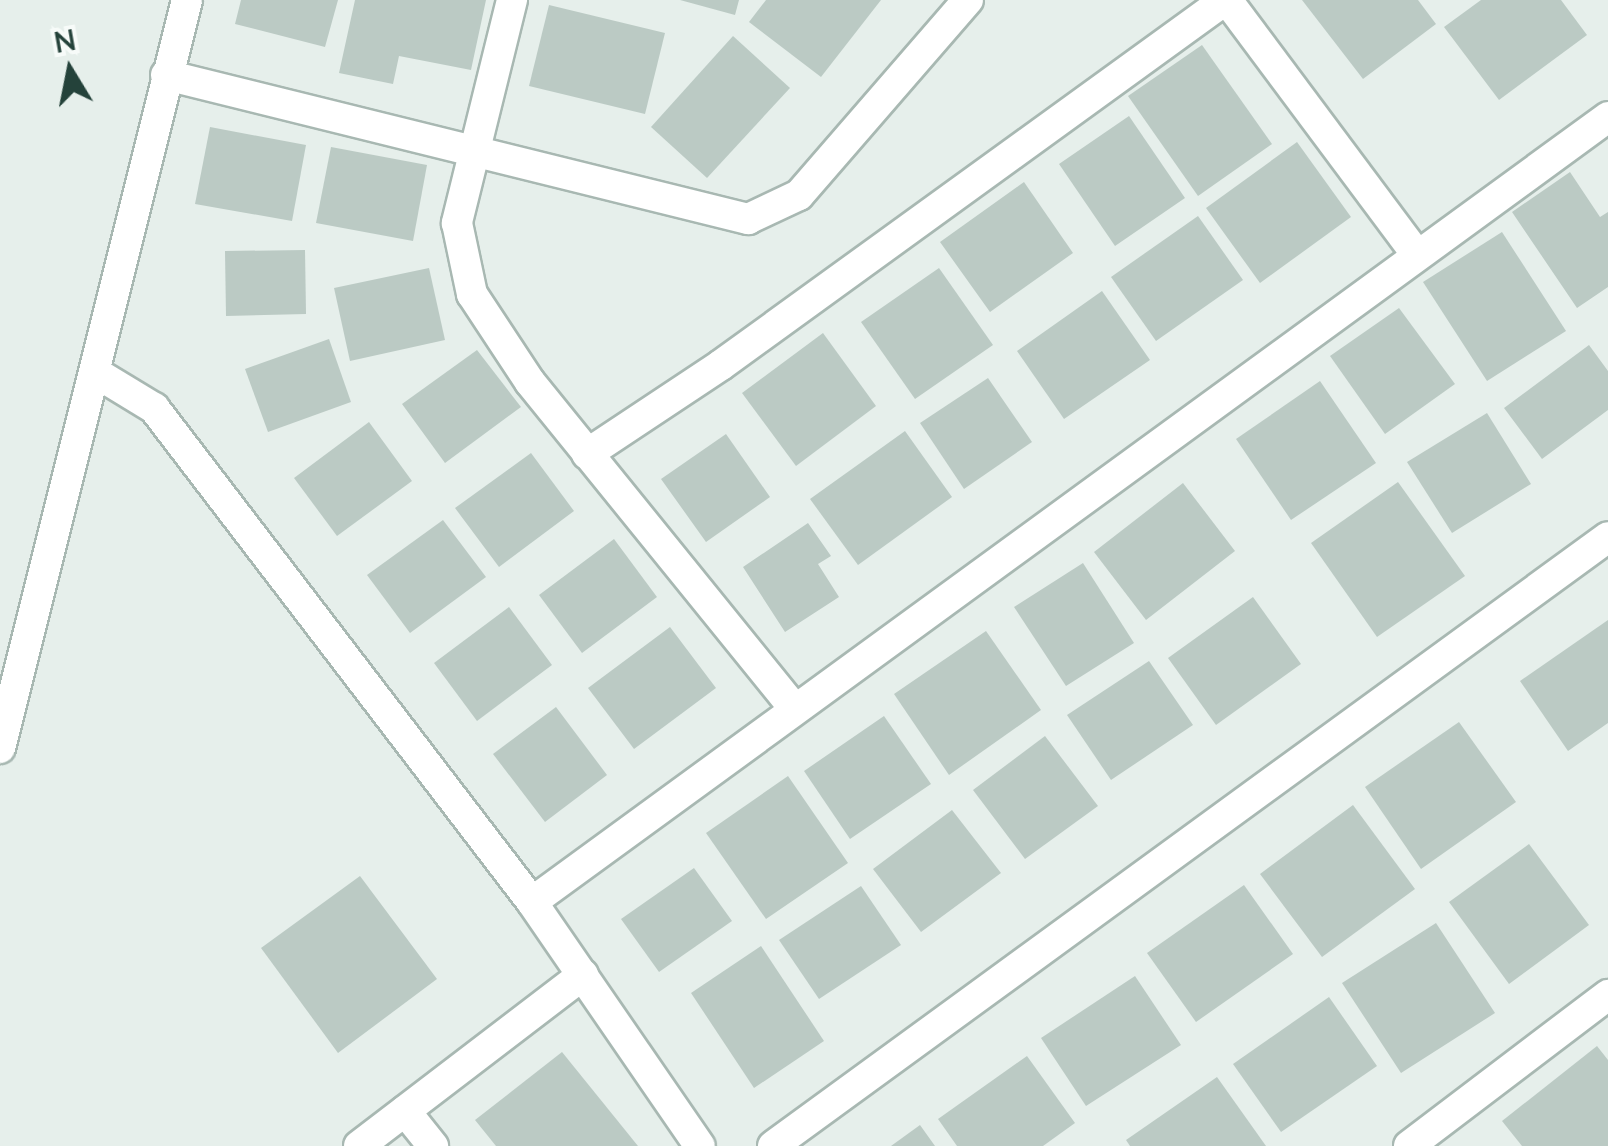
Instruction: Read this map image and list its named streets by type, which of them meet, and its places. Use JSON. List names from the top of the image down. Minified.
{"north":"top"}
